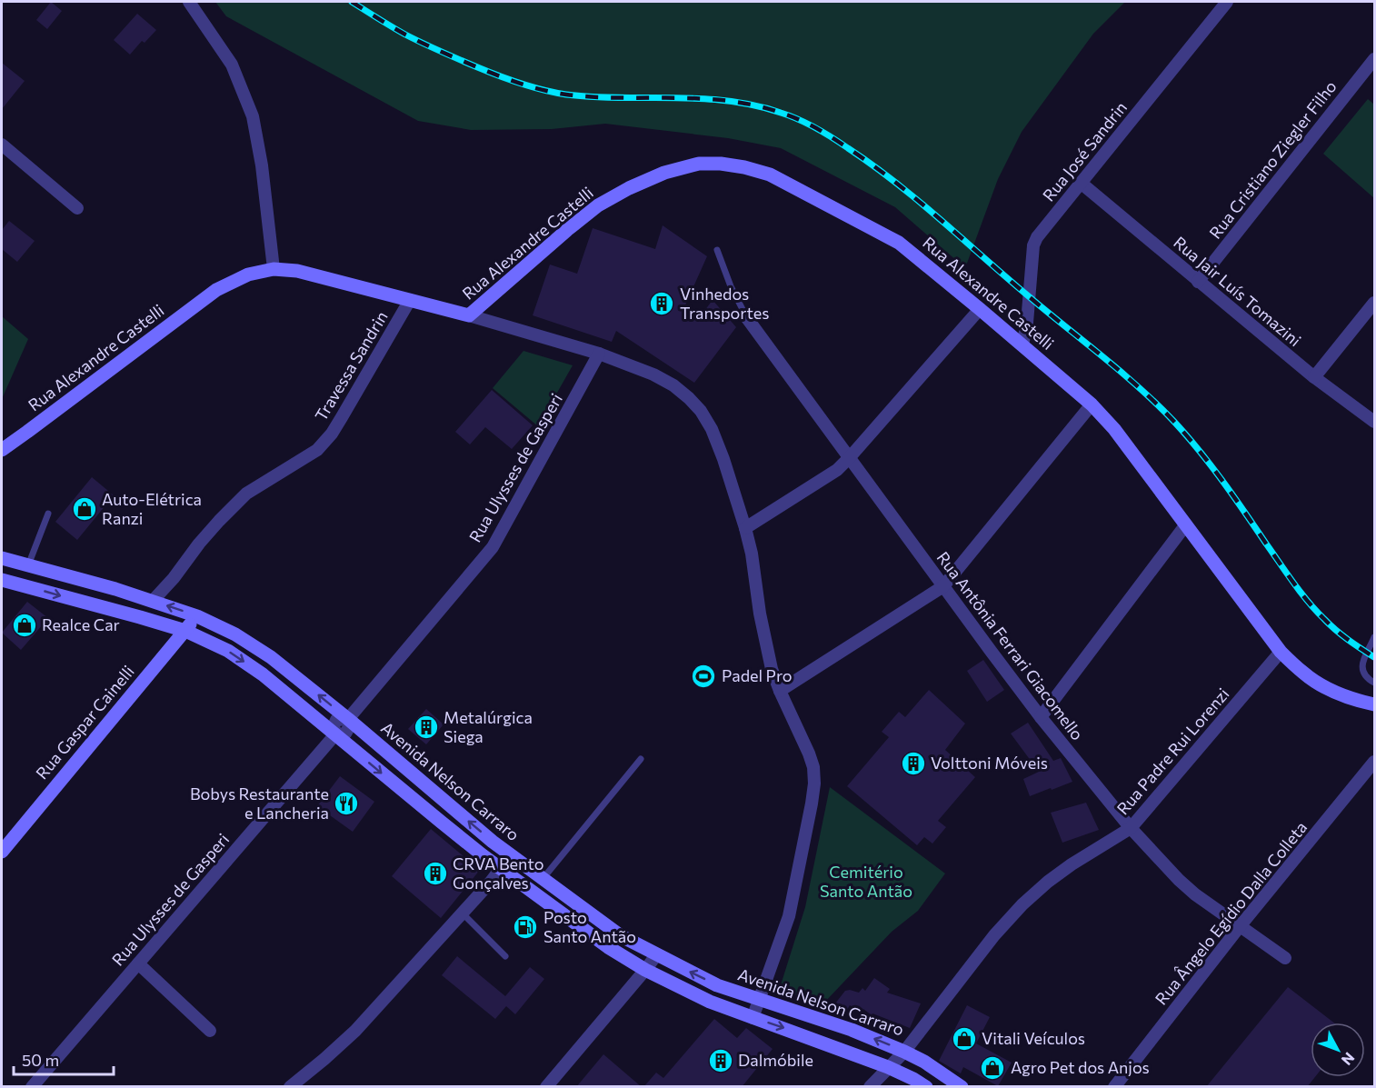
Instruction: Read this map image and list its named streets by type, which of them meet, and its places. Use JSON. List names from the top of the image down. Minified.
{"streets":{"main road":["Rua Alexandre Castelli","Rua Gaspar Cainelli","Avenida Nelson Carraro"],"street":["Rua José Sandrin","Rua Cristiano Ziegler Filho","Rua Jair Luís Tomazini","Travessa Sandrin","Rua Ulysses de Gasperi","Rua Antônia Ferrari Giacomello","Rua Padre Rui Lorenzi","Rua Ângelo Egídio Dalla Colleta"]},"crossings":[["Rua José Sandrin","Rua Alexandre Castelli"],["Rua José Sandrin","Rua Jair Luís Tomazini"],["Rua Cristiano Ziegler Filho","Rua Jair Luís Tomazini"],["Rua Alexandre Castelli","Travessa Sandrin"],["Rua Alexandre Castelli","Rua Padre Rui Lorenzi"],["Travessa Sandrin","Avenida Nelson Carraro"],["Rua Ulysses de Gasperi","Avenida Nelson Carraro"],["Rua Antônia Ferrari Giacomello","Rua Padre Rui Lorenzi"],["Rua Antônia Ferrari Giacomello","Rua Ângelo Egídio Dalla Colleta"],["Rua Gaspar Cainelli","Avenida Nelson Carraro"],["Rua Padre Rui Lorenzi","Avenida Nelson Carraro"]],"parks":["Cemitério Santo Antão"],"places":{"building":["Vinhedos Transportes","Metalúrgica Siega","Volttoni Móveis","CRVA Bento Gonçalves","Dalmóbile"],"shop":["Auto-Elétrica Ranzi","Realce Car","Vitali Veículos","Agro Pet dos Anjos"],"sports":["Padel Pro"],"restaurant":["Bobys Restaurante e Lancheria"],"fuel station":["Posto Santo Antão"]},"scale_bar":"50 m","north":"bottom right"}
